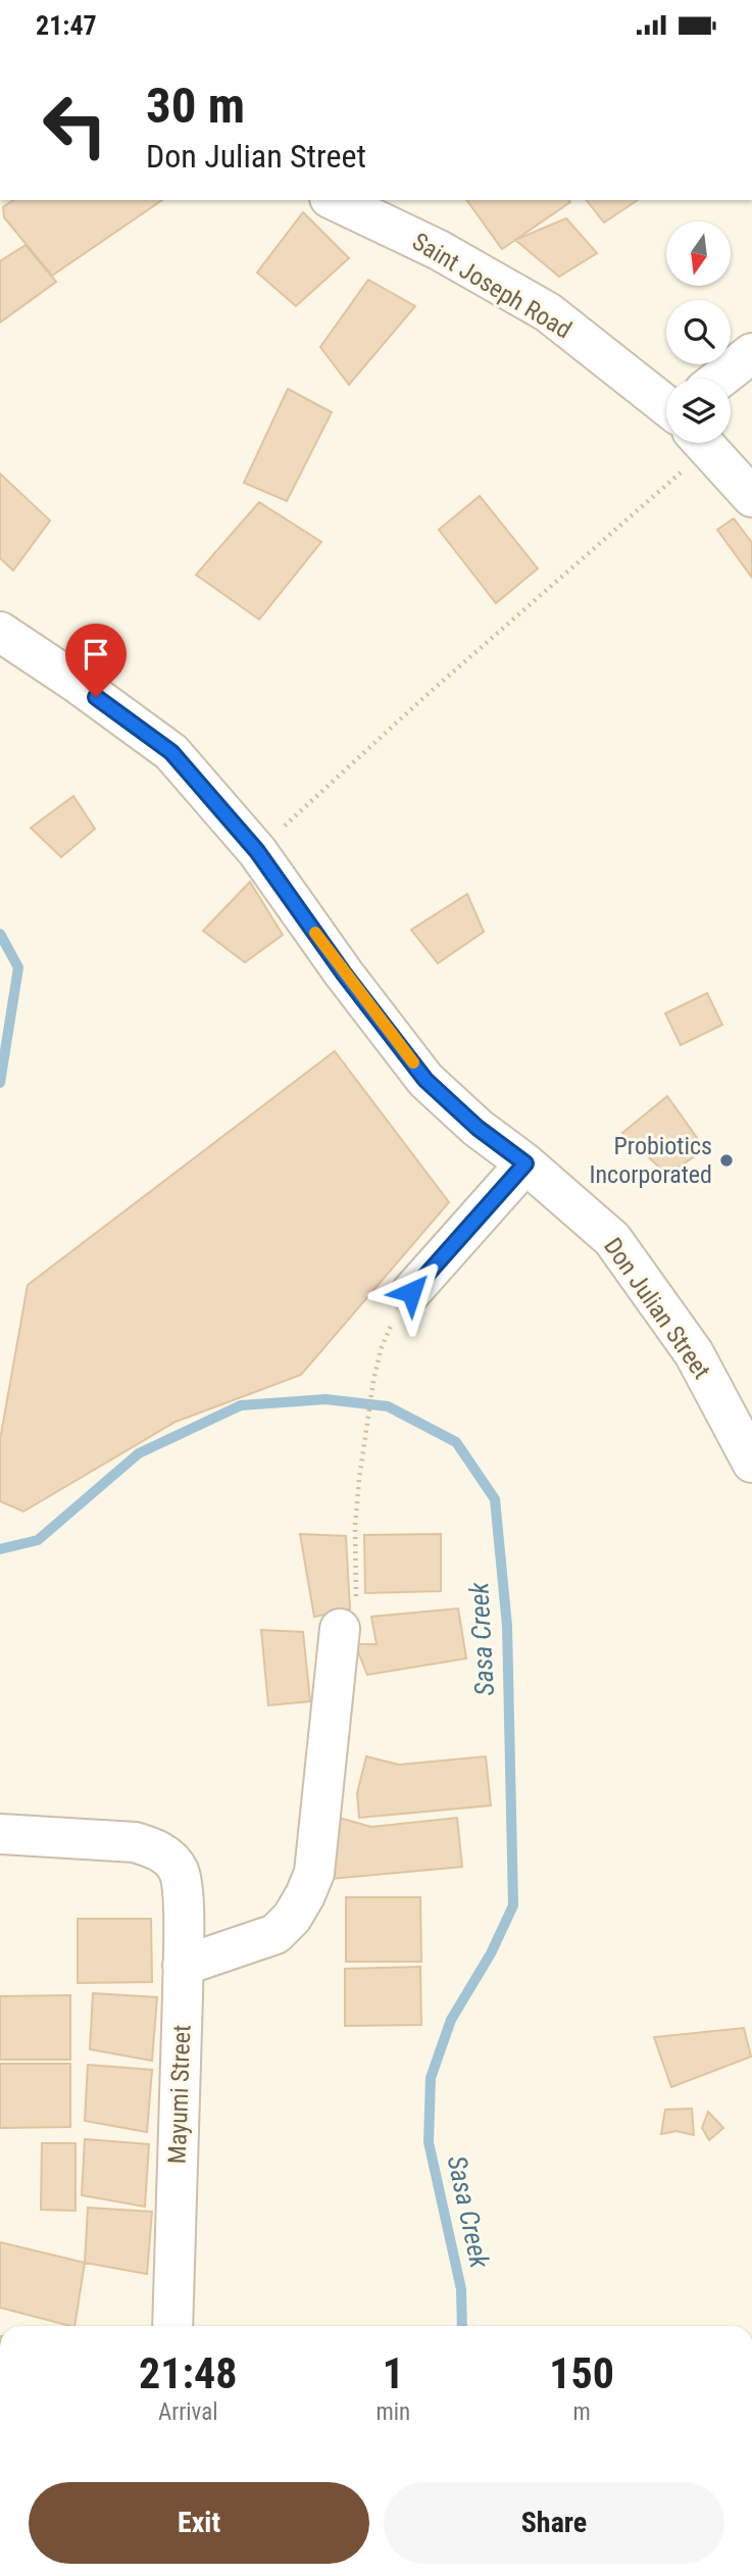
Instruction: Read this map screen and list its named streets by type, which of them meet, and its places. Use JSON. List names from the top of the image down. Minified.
{"streets":{"street":["Saint Joseph Road","Don Julian Street","Mayumi Street"]},"water":["Sasa Creek"],"places":["Probiotics Incorporated"],"north":"bottom","page":{"status":"21:47","turn":["30 m","Don Julian Street"],"eta":["21:48","Arrival","1","min","150","m"],"buttons":["Exit","Share"]}}
